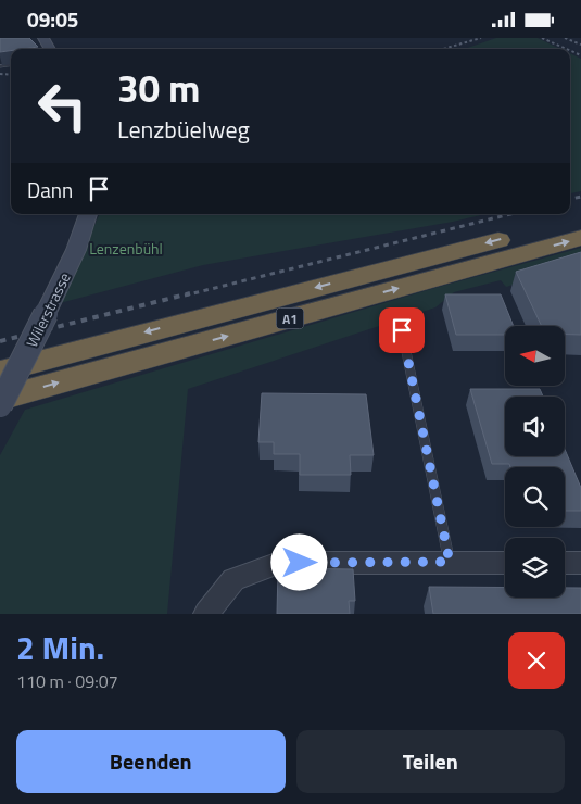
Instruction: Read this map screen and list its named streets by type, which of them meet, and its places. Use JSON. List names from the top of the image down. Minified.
{"streets":{"highway":["A1"],"main road":["Wilerstrasse"]},"parks":["Lenzenbühl"],"north":"left","page":{"status":"09:05","turn":["30 m","Lenzbüelweg"],"then":"Dann","heading":["2 Min.","110 m · 09:07"],"buttons":["Beenden","Teilen"]}}
